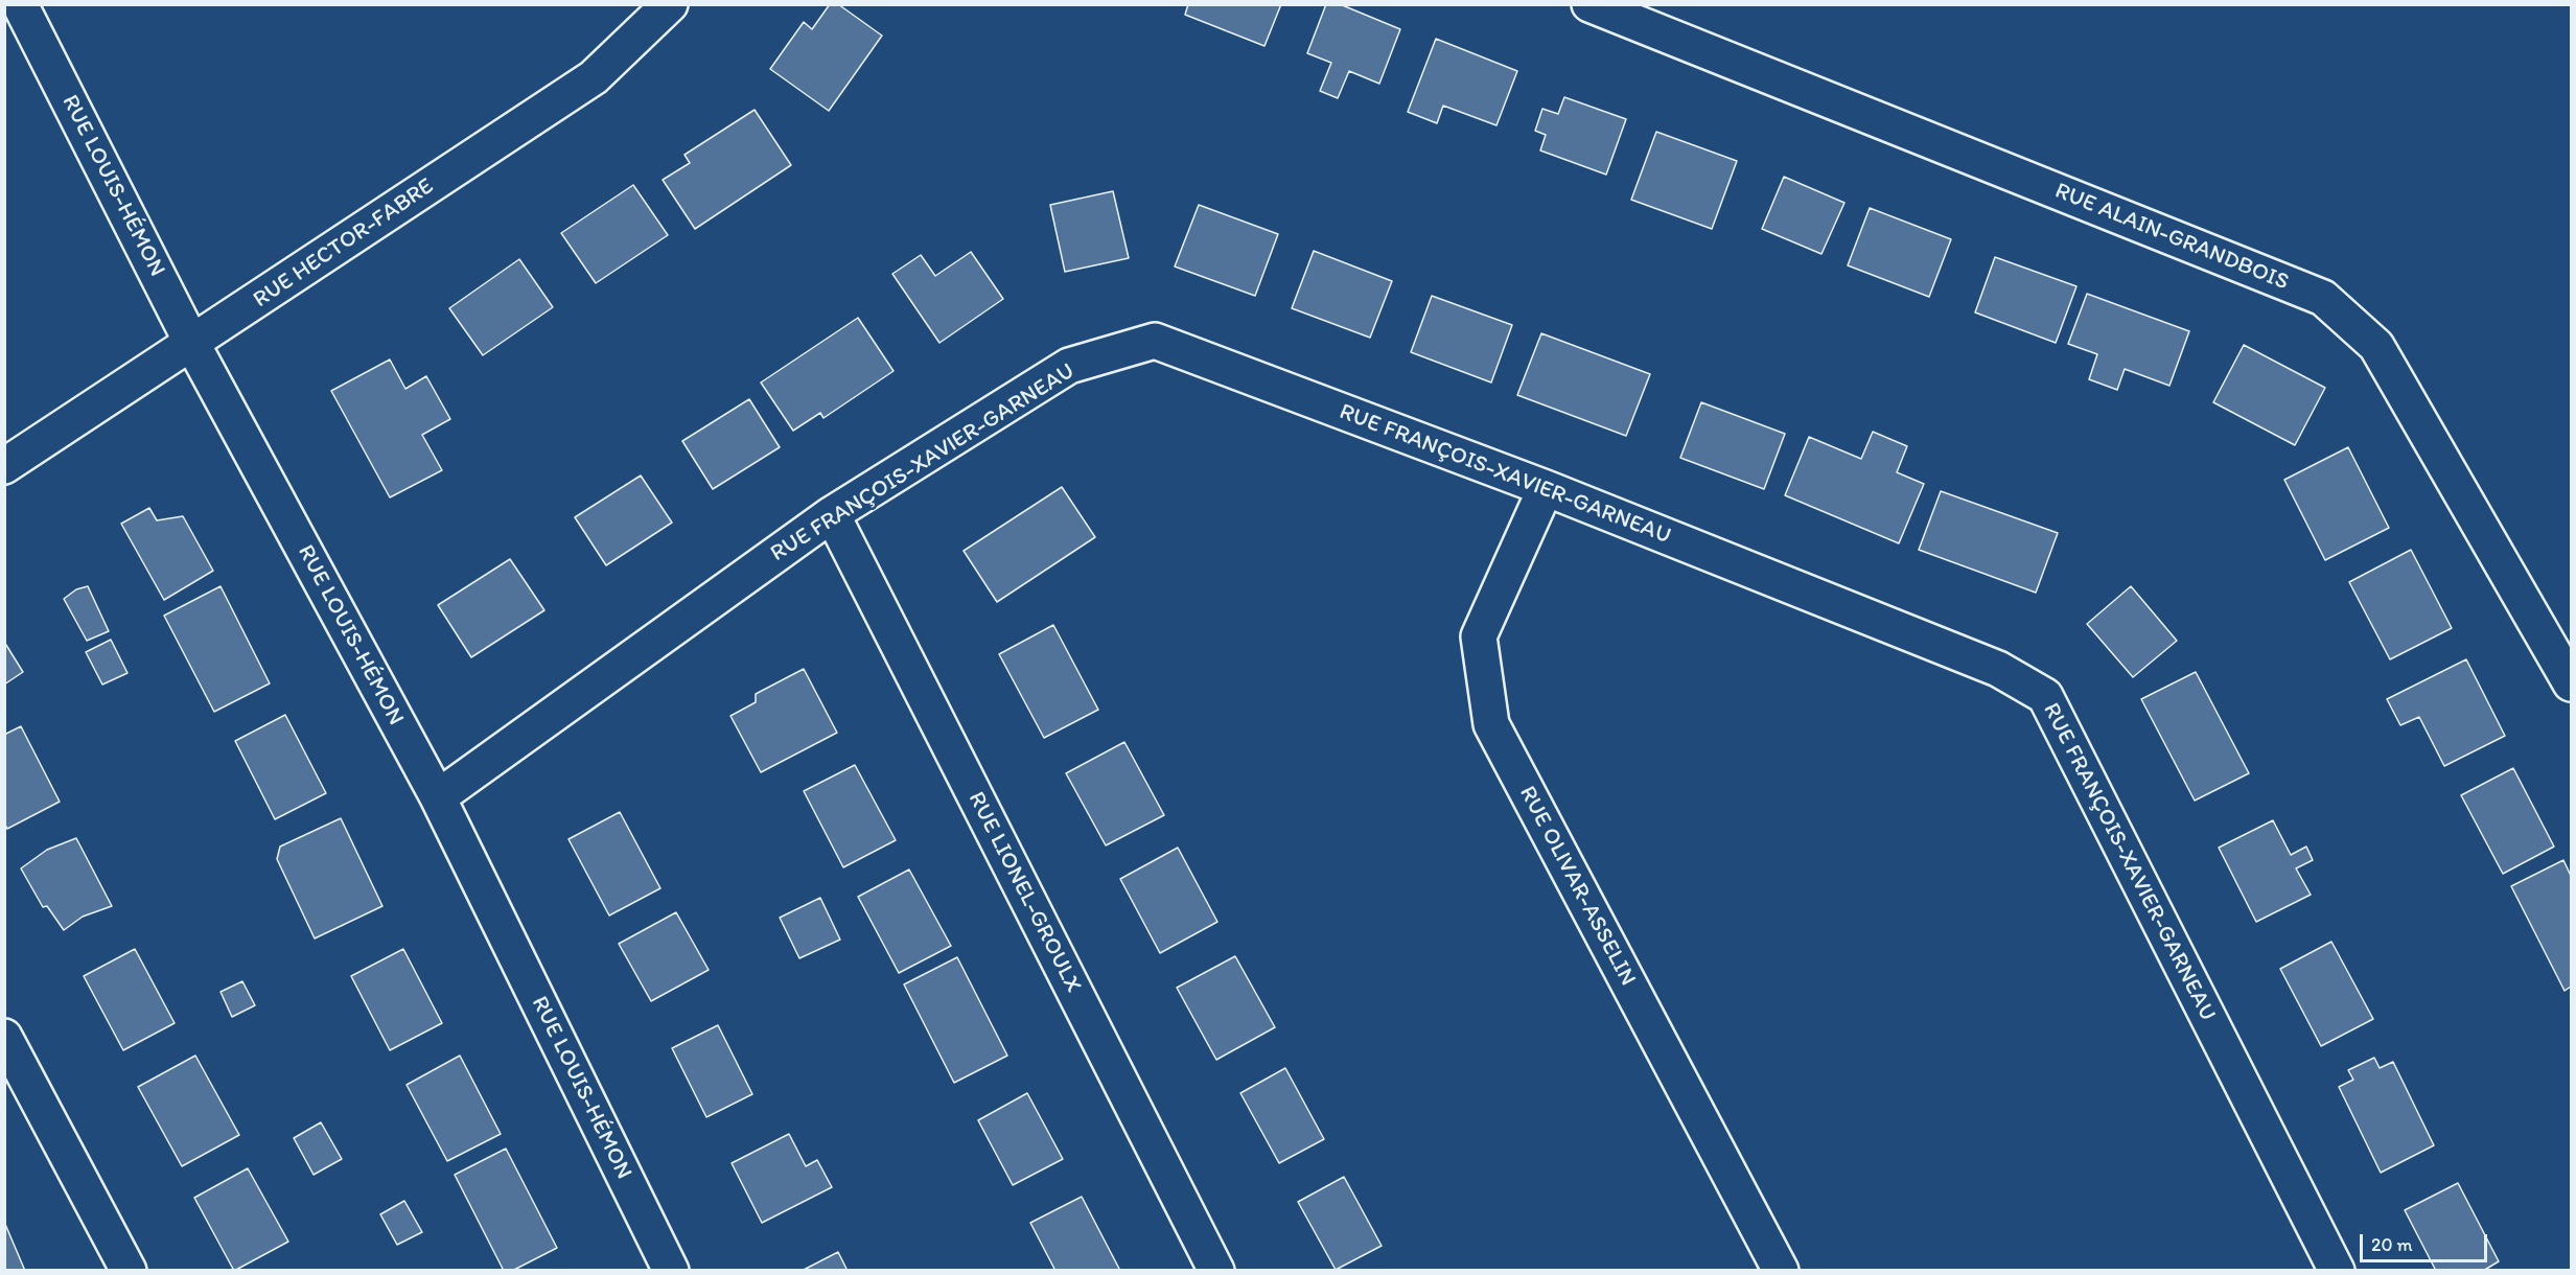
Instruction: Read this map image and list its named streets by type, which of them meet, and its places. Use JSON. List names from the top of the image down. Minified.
{"streets":{"street":["RUE LOUIS-HÉMON","RUE ALAIN-GRANDBOIS","RUE HECTOR-FABRE","RUE FRANÇOIS-XAVIER-GARNEAU","RUE OLIVAR-ASSELIN","RUE LIONEL-GROULX"]},"crossings":[["RUE LOUIS-HÉMON","RUE HECTOR-FABRE"],["RUE LOUIS-HÉMON","RUE FRANÇOIS-XAVIER-GARNEAU"],["RUE FRANÇOIS-XAVIER-GARNEAU","RUE OLIVAR-ASSELIN"],["RUE FRANÇOIS-XAVIER-GARNEAU","RUE LIONEL-GROULX"]],"scale_bar":"20 m"}
